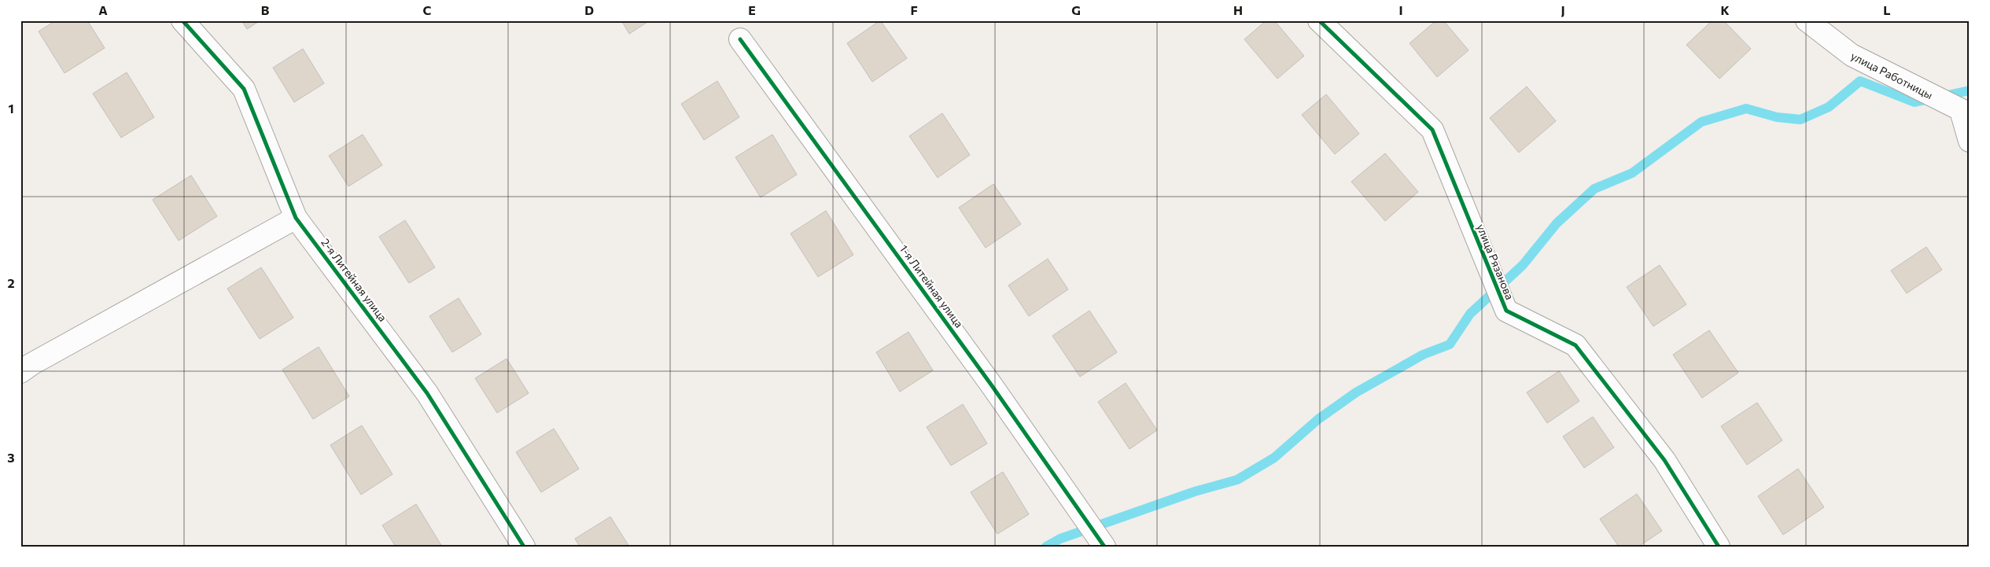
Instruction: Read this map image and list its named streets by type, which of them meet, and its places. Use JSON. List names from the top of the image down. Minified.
{"streets":{"street":["улица Работницы","улица Рязанова","2-я Литейная улица","1-я Литейная улица"]},"grid":{"columns":["A","B","C","D","E","F","G","H","I","J","K","L"],"rows":["1","2","3"]}}
